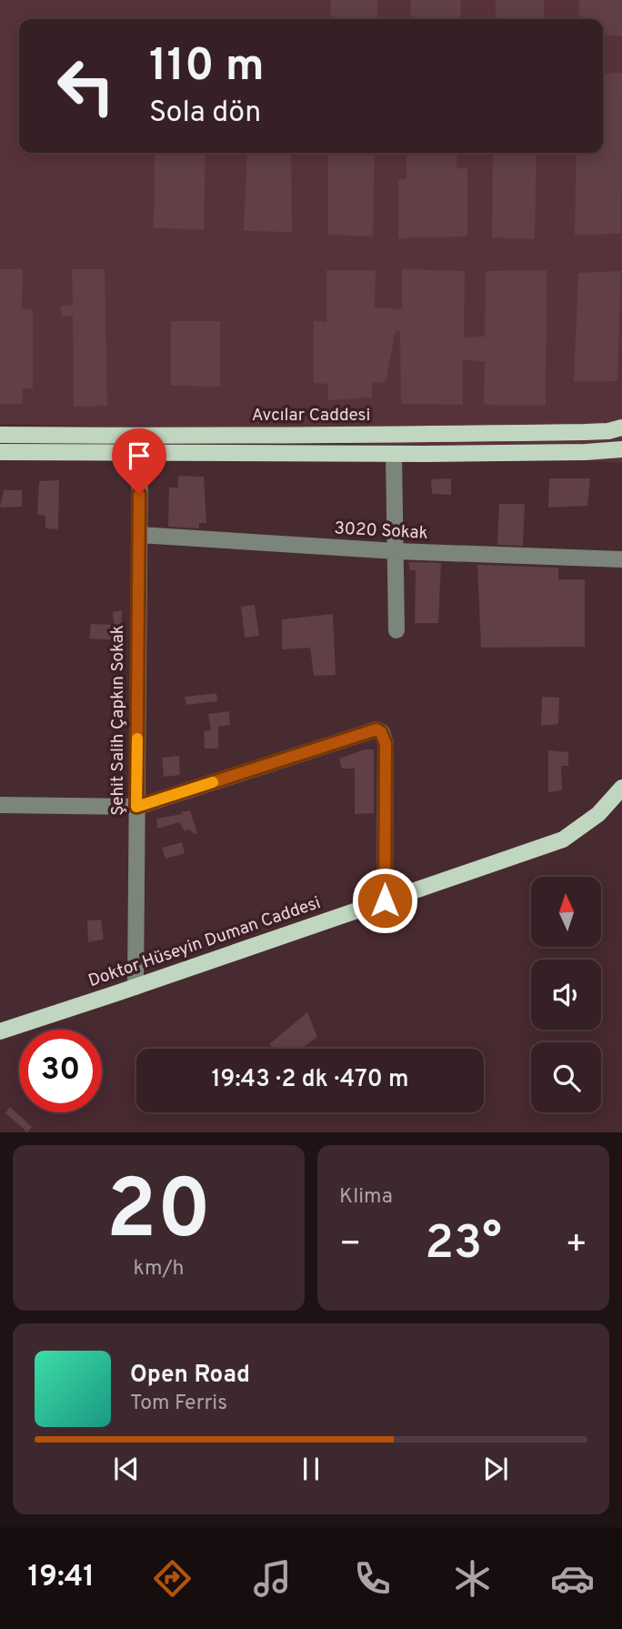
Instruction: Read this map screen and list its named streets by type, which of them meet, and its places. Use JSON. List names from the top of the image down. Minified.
{"streets":{"main road":["Avcılar Caddesi","Doktor Hüseyin Duman Caddesi"],"street":["3020 Sokak","Şehit Salih Çapkın Sokak"]},"crossings":[["3020 Sokak","Şehit Salih Çapkın Sokak"],["Şehit Salih Çapkın Sokak","Doktor Hüseyin Duman Caddesi"]],"north":"top","page":{"turn":["110 m","Sola dön"],"limit":"30","trip":"19:43 · 2 dk · 470 m","tile":[["20","km/h"],"Klima"],"heat":["−","23°","+"],"song":["Open Road","Tom Ferris"],"tabs":"19:41"}}
